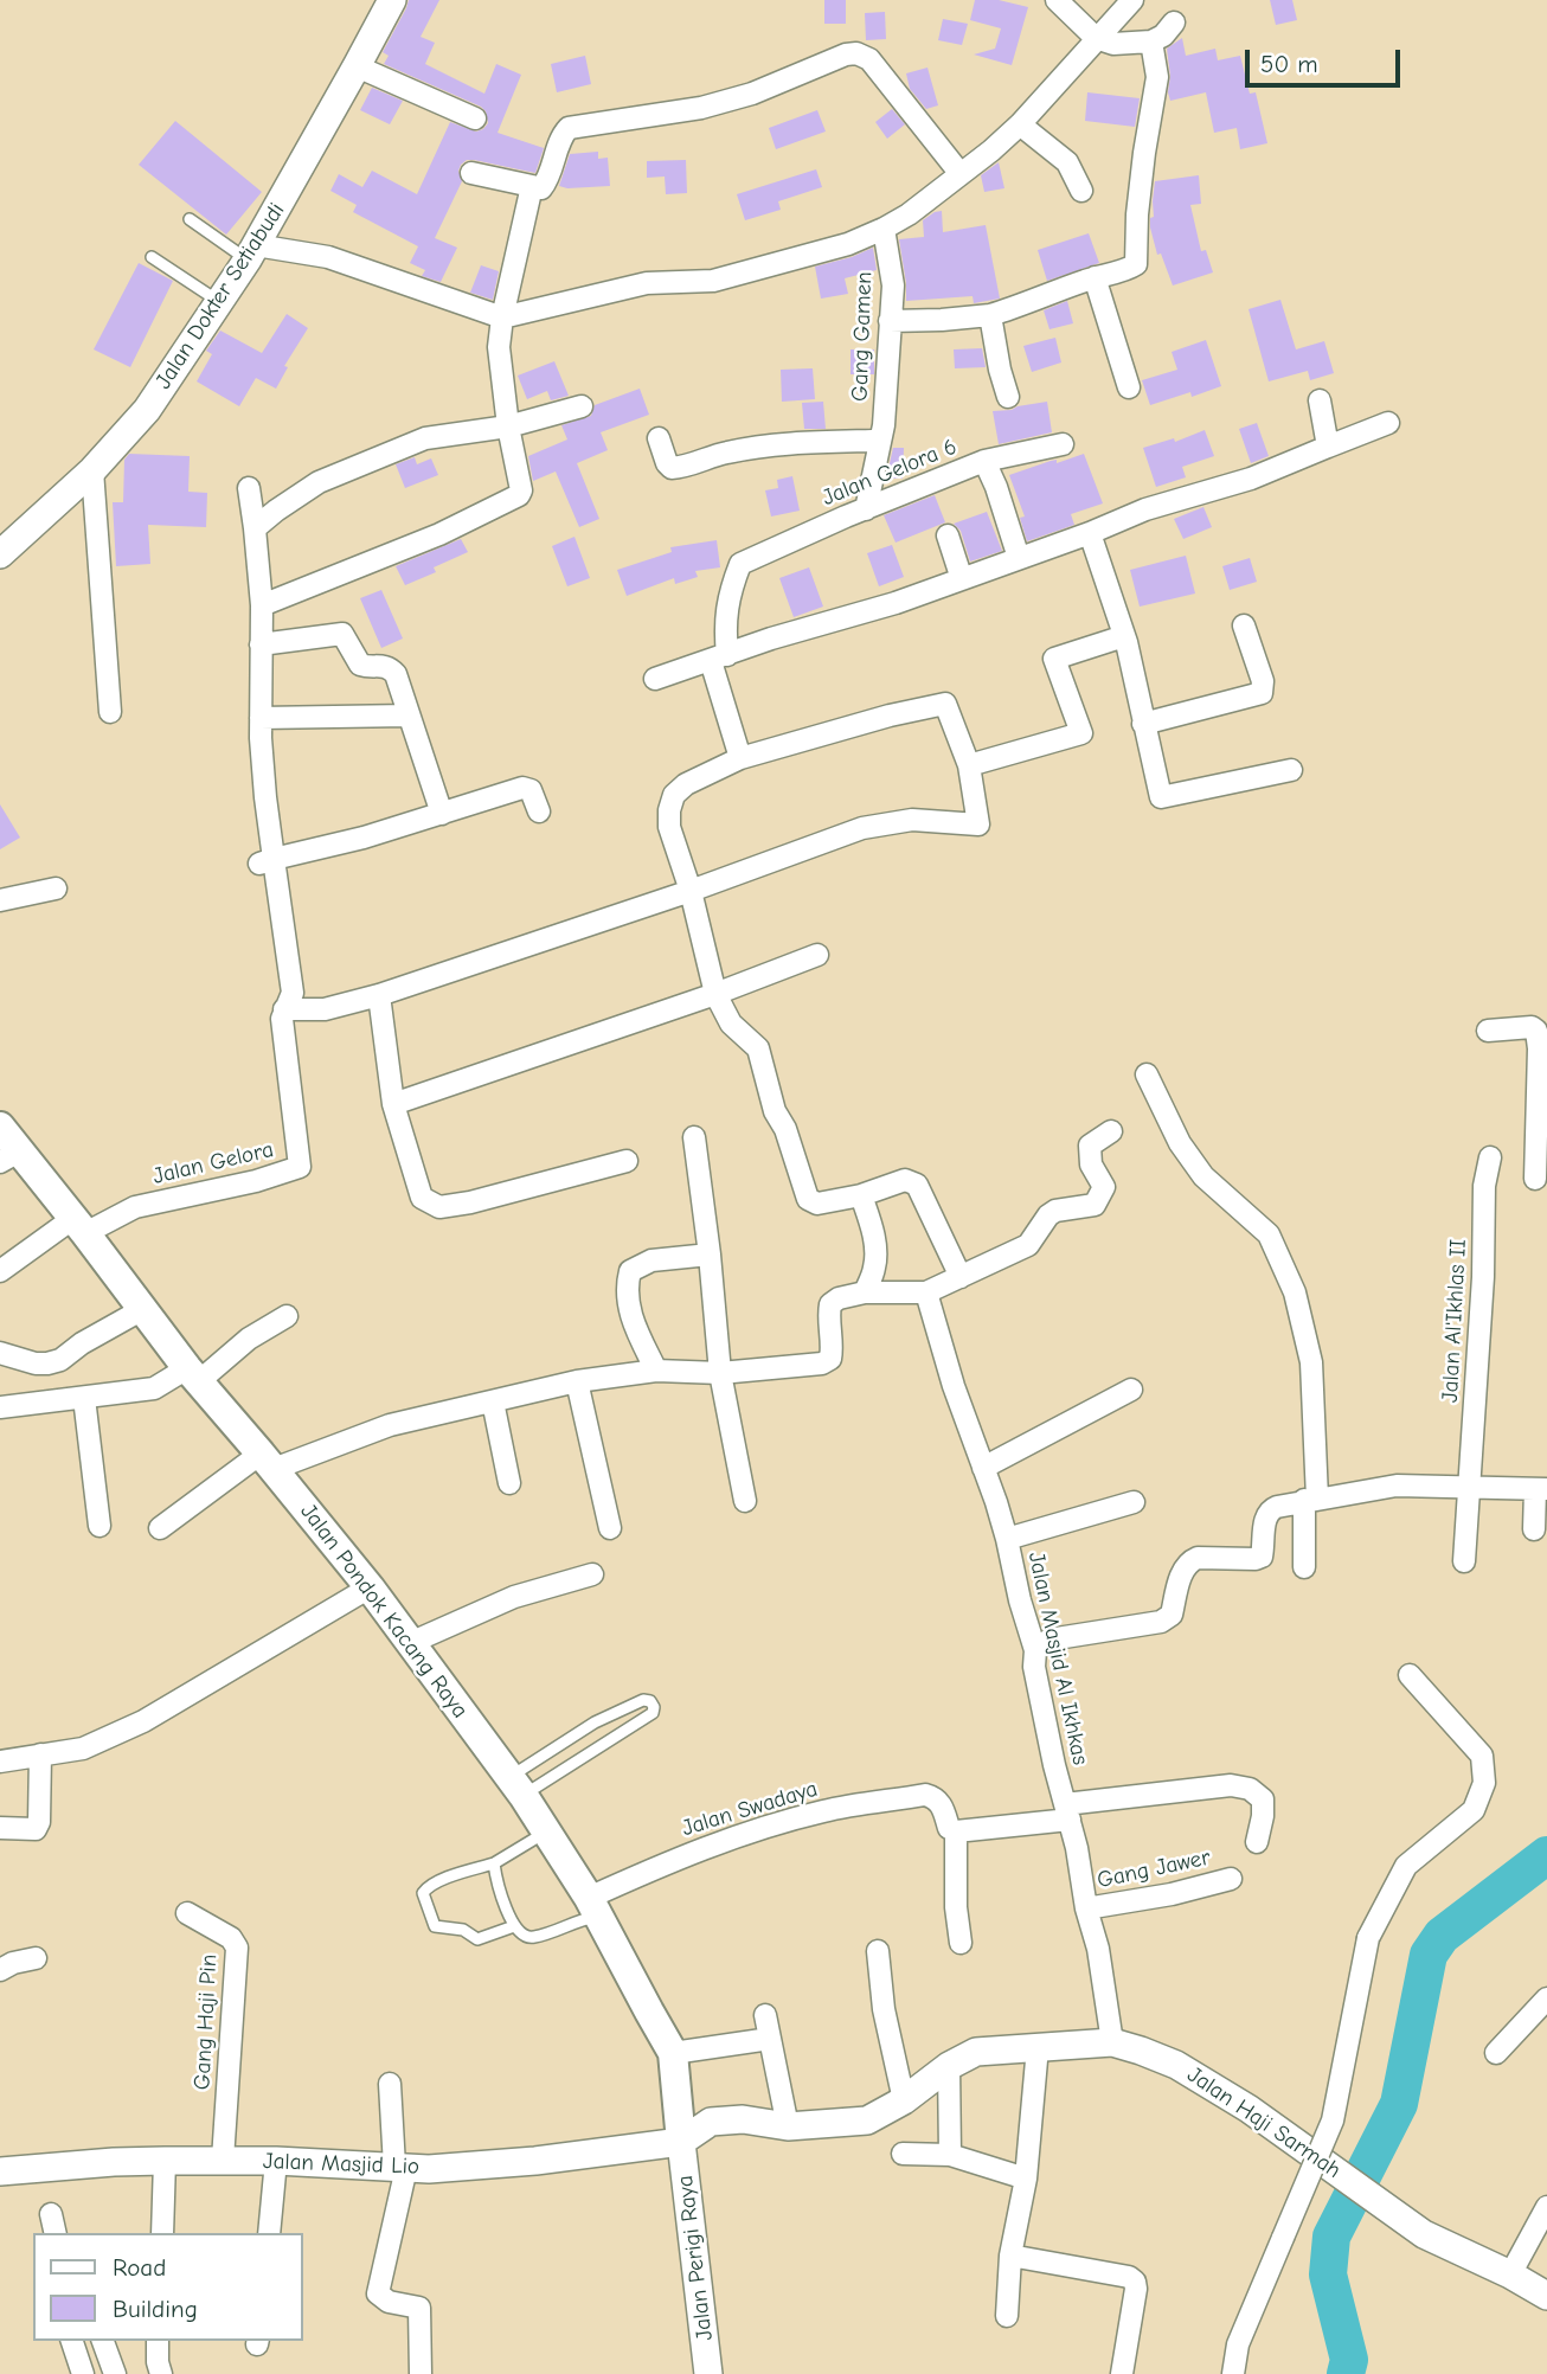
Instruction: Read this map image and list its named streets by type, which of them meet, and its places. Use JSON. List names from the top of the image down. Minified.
{"streets":{"main road":["Jalan Pondok Kacang Raya"],"street":["Jalan Dokter Setiabudi","Gang Gamen","Jalan Gelora 6","Jalan Gelora","Jalan Al'Ikhlas II","Jalan Masjid Al Ikhkas","Jalan Swadaya","Gang Jawer","Gang Haji Pin","Jalan Haji Sarmah","Jalan Masjid Lio","Jalan Perigi Raya"]},"crossings":[["Gang Gamen","Jalan Gelora 6"],["Jalan Gelora","Jalan Pondok Kacang Raya"],["Jalan Pondok Kacang Raya","Jalan Swadaya"],["Jalan Pondok Kacang Raya","Jalan Haji Sarmah"],["Jalan Pondok Kacang Raya","Jalan Masjid Lio"],["Jalan Pondok Kacang Raya","Jalan Perigi Raya"],["Jalan Masjid Al Ikhkas","Gang Jawer"],["Jalan Masjid Al Ikhkas","Jalan Haji Sarmah"],["Gang Haji Pin","Jalan Masjid Lio"],["Jalan Haji Sarmah","Jalan Masjid Lio"],["Jalan Haji Sarmah","Jalan Perigi Raya"],["Jalan Masjid Lio","Jalan Perigi Raya"]],"legend":["Road","Building"],"scale_bar":"50 m"}
